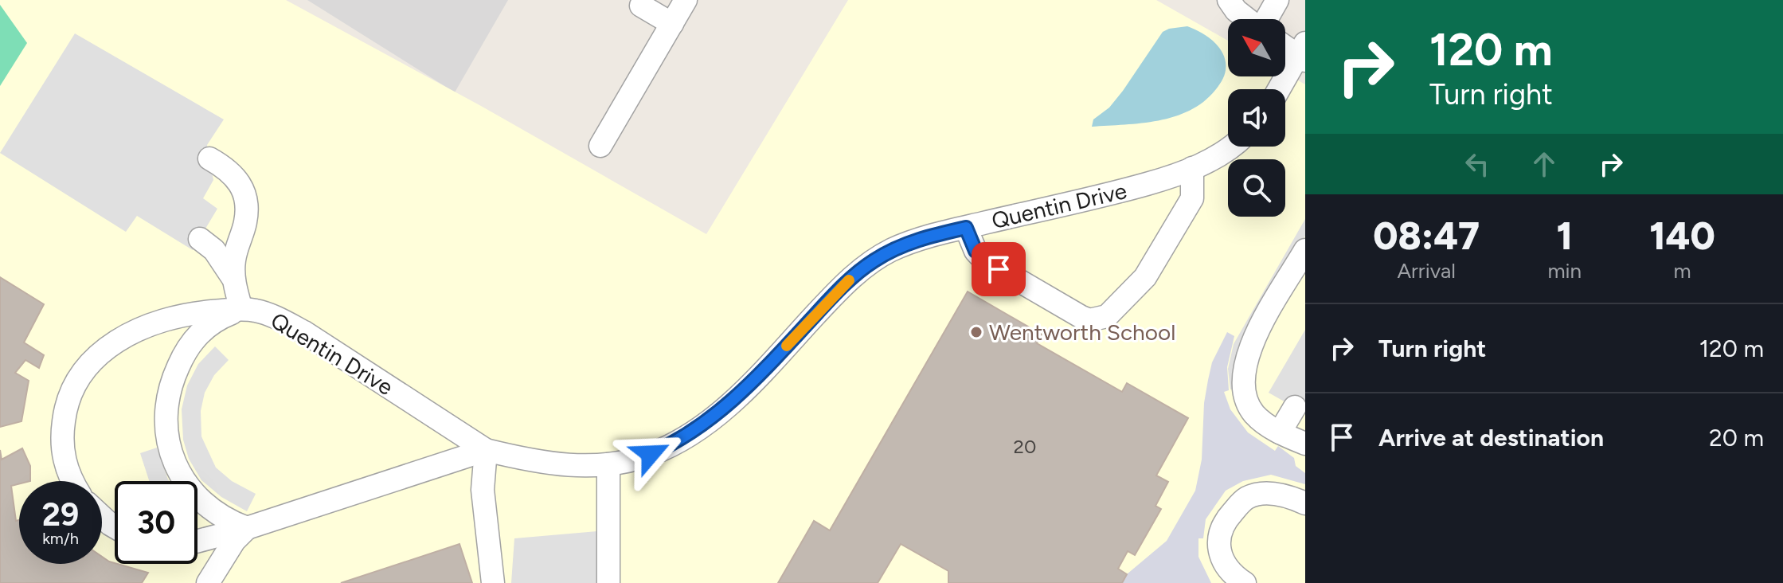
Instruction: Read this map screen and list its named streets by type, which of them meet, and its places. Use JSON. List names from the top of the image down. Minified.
{"streets":{"street":["Quentin Drive"]},"places":["Wentworth School"],"house_numbers":["20"],"north":"top left","page":{"turn":["120 m","Turn right"],"eta":["08:47","Arrival","1","min","140","m"],"list":[{"name":"Turn right","value":"120 m"},{"name":"Arrive at destination","value":"20 m"}],"speed":"29 km/h","limit":"30"}}
